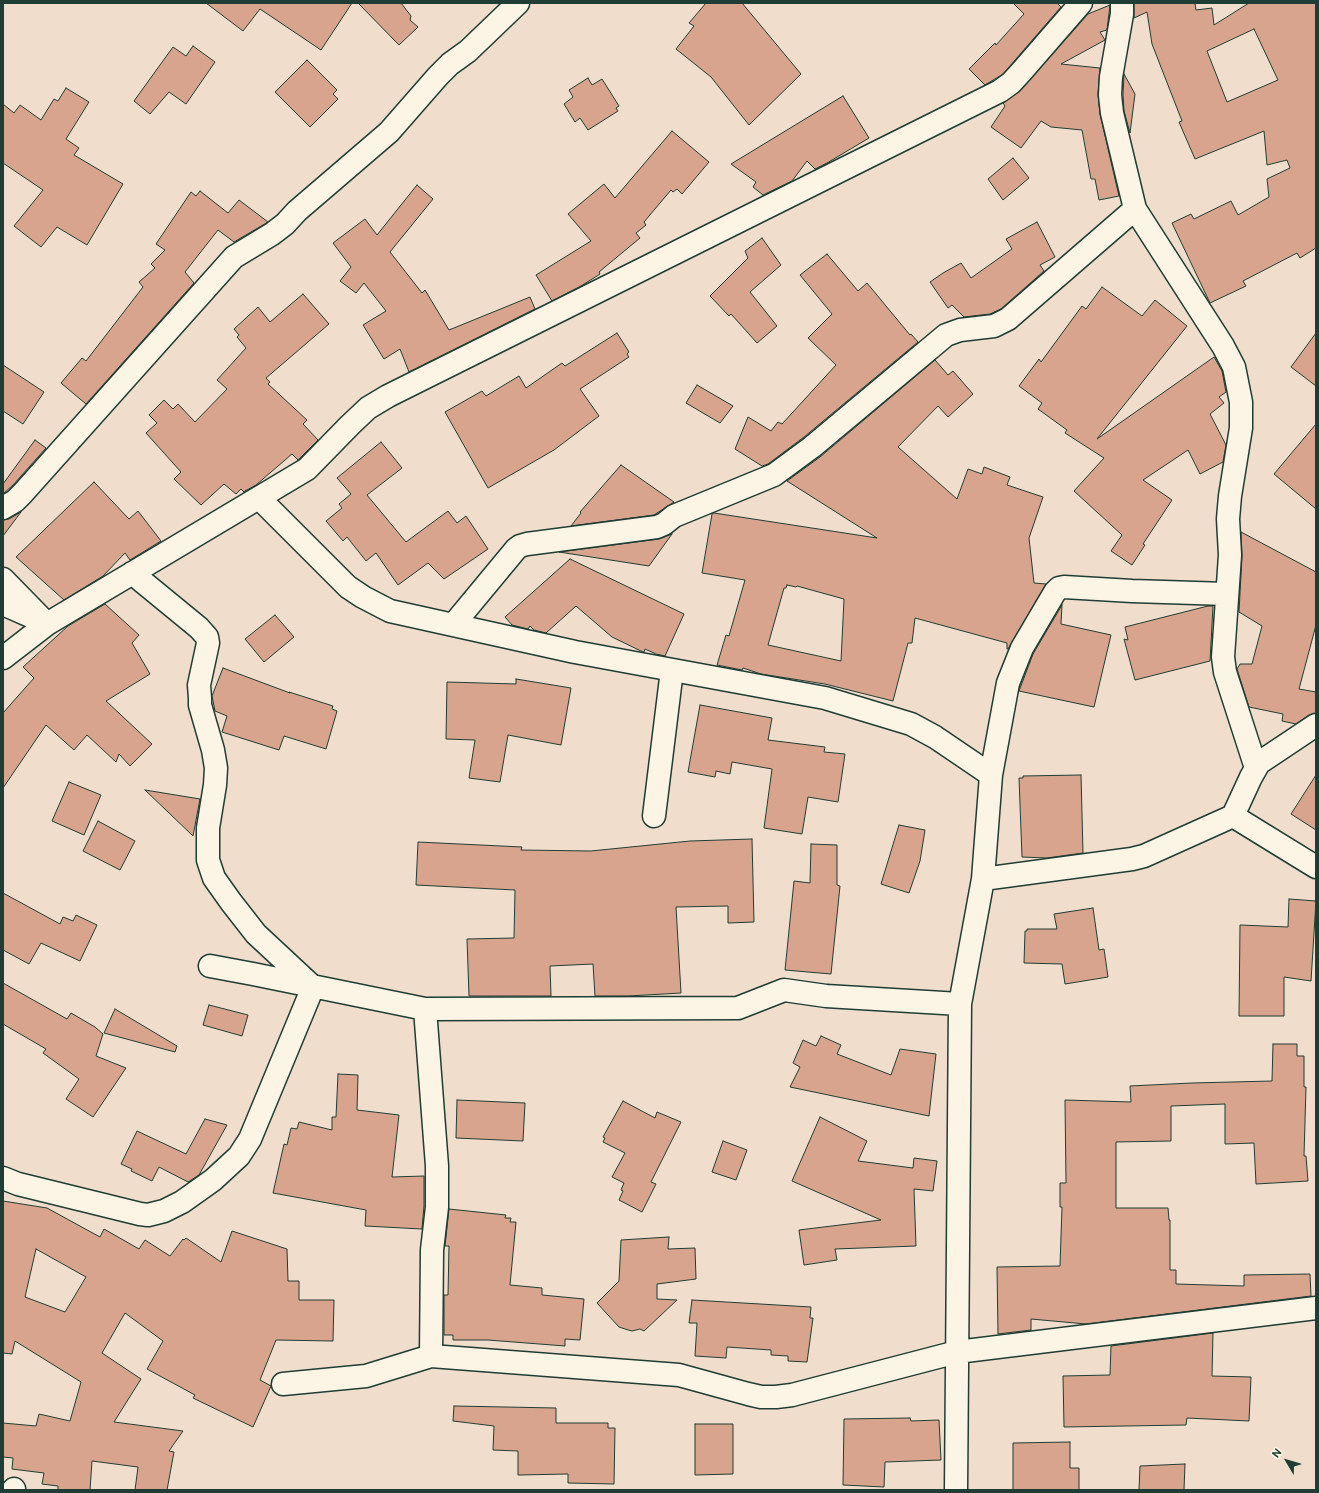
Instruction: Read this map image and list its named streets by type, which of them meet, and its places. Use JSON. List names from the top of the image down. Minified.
{"north":"top left"}
